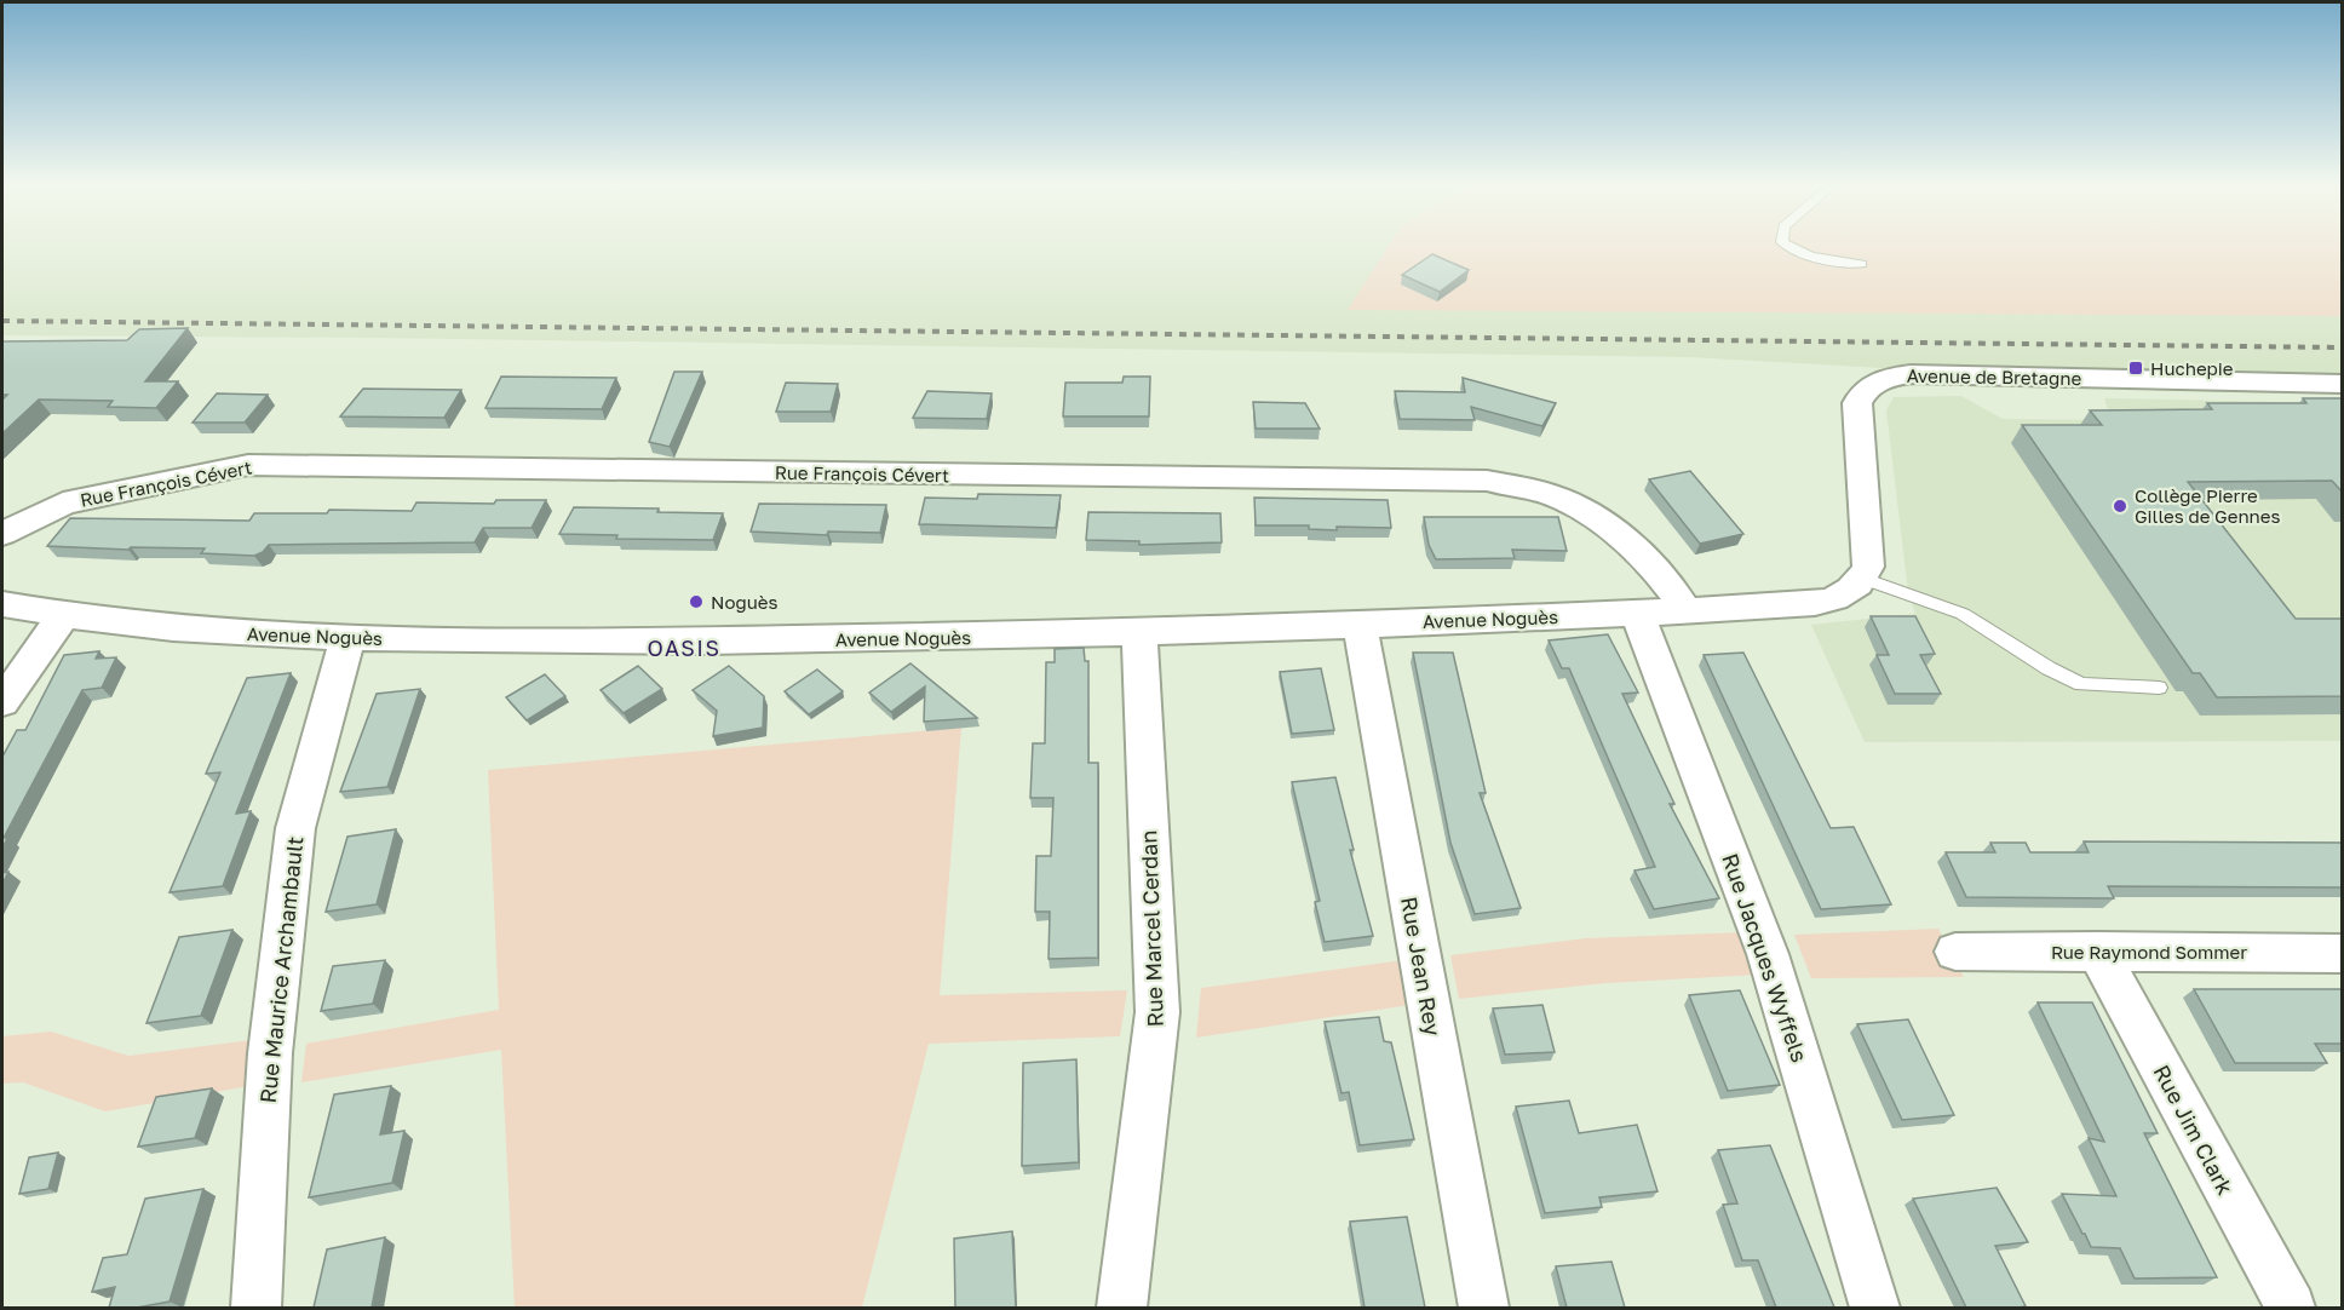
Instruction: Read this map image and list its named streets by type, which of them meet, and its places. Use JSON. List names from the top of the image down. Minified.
{"streets":{"street":["Avenue de Bretagne","Rue François Cévert","Avenue Noguès","Rue Marcel Cerdan","Rue Raymond Sommer","Rue Jacques Wyffels","Rue Jean Rey","Rue Maurice Archambault","Rue Jim Clark"]},"crossings":[["Avenue de Bretagne","Avenue Noguès"],["Rue François Cévert","Avenue Noguès"],["Avenue Noguès","Rue Marcel Cerdan"],["Avenue Noguès","Rue Jacques Wyffels"],["Avenue Noguès","Rue Jean Rey"],["Avenue Noguès","Rue Maurice Archambault"],["Rue Raymond Sommer","Rue Jim Clark"]],"districts":["OASIS"],"places":{"transit":["Huchepie"],"other":["Collège Pierre Gilles de Gennes","Noguès"]}}
